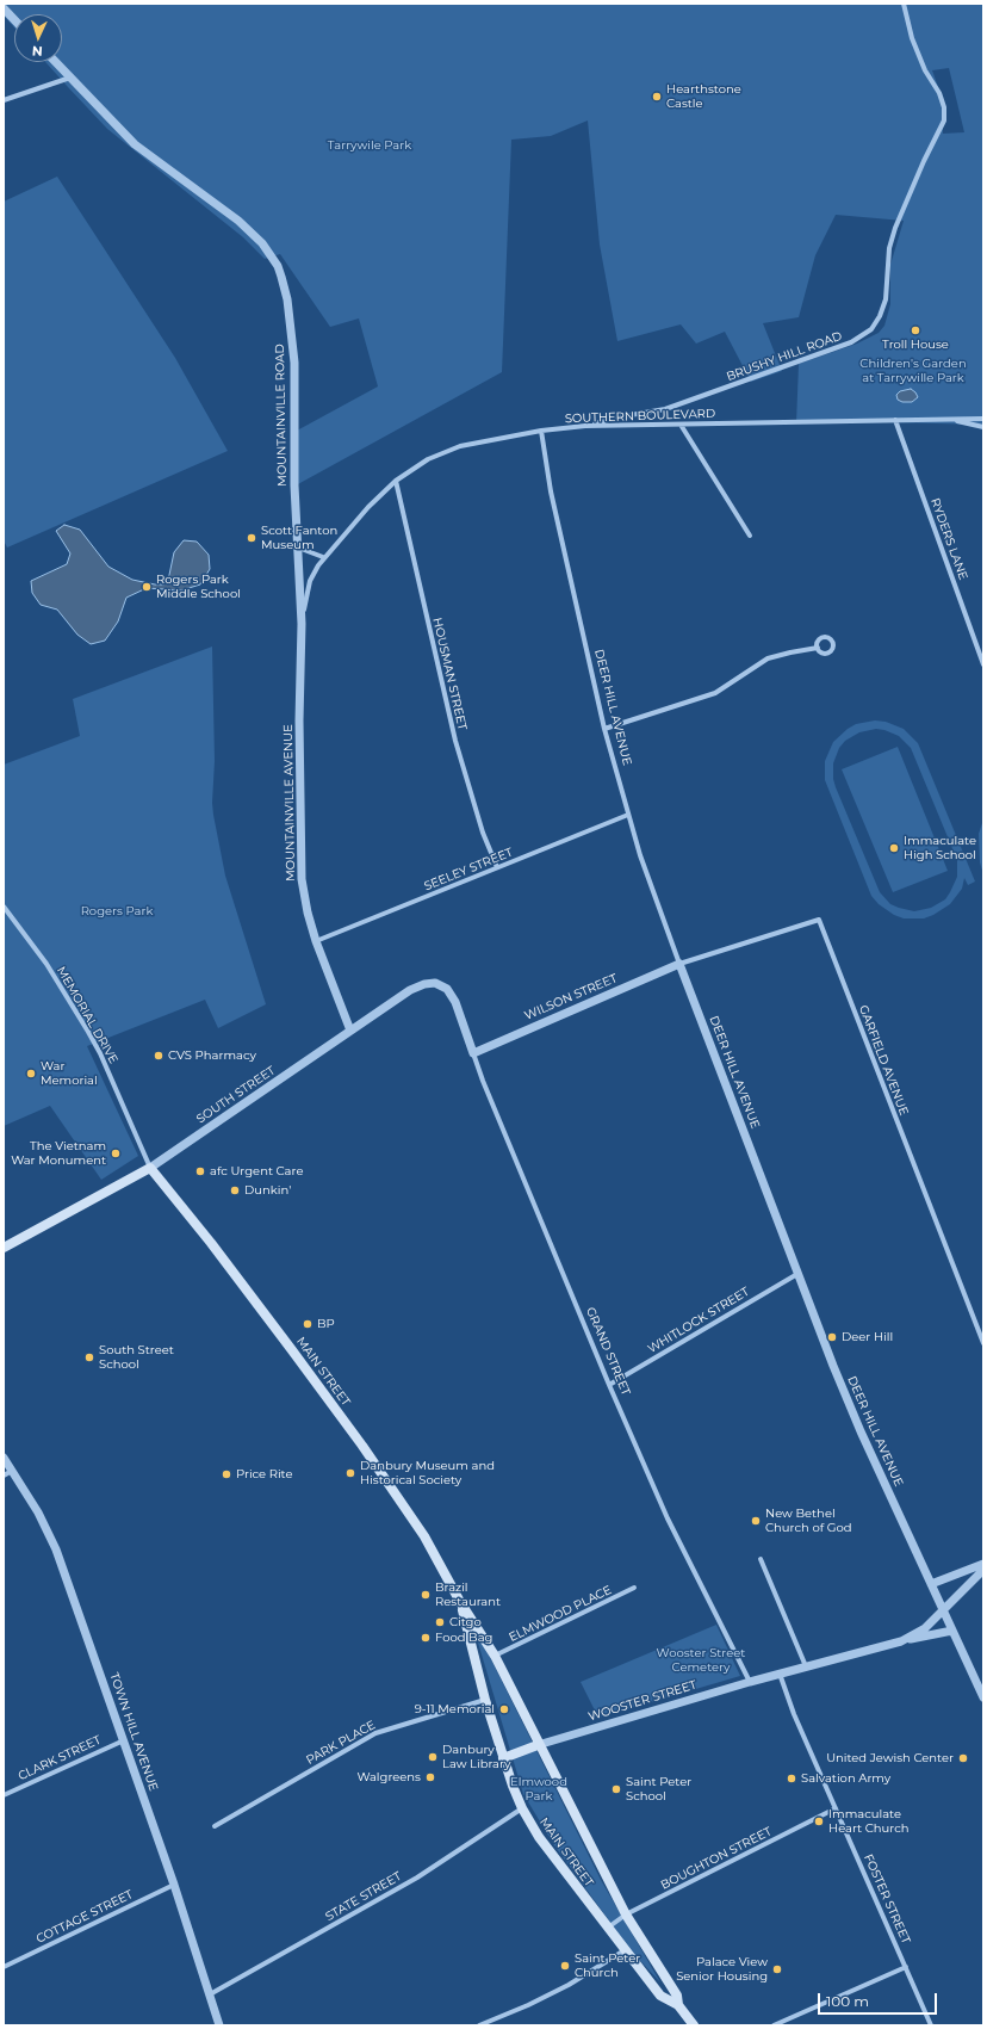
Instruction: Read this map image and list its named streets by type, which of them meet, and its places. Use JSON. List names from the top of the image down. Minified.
{"streets":{"main road":["SOUTH STREET","MAIN STREET","WOOSTER STREET"],"street":["BRUSHY HILL ROAD","MOUNTAINVILLE ROAD","SOUTHERN BOULEVARD","RYDERS LANE","HOUSMAN STREET","DEER HILL AVENUE","MOUNTAINVILLE AVENUE","SEELEY STREET","WILSON STREET","MEMORIAL DRIVE","GARFIELD AVENUE","WHITLOCK STREET","GRAND STREET","ELMWOOD PLACE","TOWN HILL AVENUE","PARK PLACE","CLARK STREET","BOUGHTON STREET","STATE STREET","FOSTER STREET","COTTAGE STREET"]},"crossings":[["BRUSHY HILL ROAD","SOUTHERN BOULEVARD"],["MOUNTAINVILLE ROAD","SOUTHERN BOULEVARD"],["MOUNTAINVILLE ROAD","MOUNTAINVILLE AVENUE"],["SOUTHERN BOULEVARD","RYDERS LANE"],["SOUTHERN BOULEVARD","HOUSMAN STREET"],["SOUTHERN BOULEVARD","DEER HILL AVENUE"],["SOUTHERN BOULEVARD","MOUNTAINVILLE AVENUE"],["HOUSMAN STREET","SEELEY STREET"],["DEER HILL AVENUE","SEELEY STREET"],["DEER HILL AVENUE","WILSON STREET"],["DEER HILL AVENUE","GARFIELD AVENUE"],["DEER HILL AVENUE","WHITLOCK STREET"],["DEER HILL AVENUE","WOOSTER STREET"],["MOUNTAINVILLE AVENUE","SEELEY STREET"],["MOUNTAINVILLE AVENUE","SOUTH STREET"],["WILSON STREET","GARFIELD AVENUE"],["WILSON STREET","GRAND STREET"],["MEMORIAL DRIVE","SOUTH STREET"],["MEMORIAL DRIVE","MAIN STREET"],["SOUTH STREET","GRAND STREET"],["SOUTH STREET","MAIN STREET"],["WHITLOCK STREET","GRAND STREET"],["GRAND STREET","WOOSTER STREET"],["MAIN STREET","ELMWOOD PLACE"],["MAIN STREET","WOOSTER STREET"],["MAIN STREET","PARK PLACE"],["MAIN STREET","BOUGHTON STREET"],["MAIN STREET","STATE STREET"],["WOOSTER STREET","FOSTER STREET"],["TOWN HILL AVENUE","CLARK STREET"],["TOWN HILL AVENUE","STATE STREET"],["TOWN HILL AVENUE","COTTAGE STREET"],["BOUGHTON STREET","FOSTER STREET"]],"parks":["Tarrywile Park","Children's Garden at Tarrywille Park","Rogers Park","Wooster Street Cemetery","Elmwood Park"],"places":["Hearthstone Castle","Troll House","Scott Fanton Museum","Rogers Park Middle School","Immaculate High School","CVS Pharmacy","War Memorial","The Vietnam War Monument","afc Urgent Care","Dunkin'","BP","Deer Hill","South Street School","Danbury Museum and Historical Society","Price Rite","New Bethel Church of God","Brazil Restaurant","Citgo","Food Bag","9-11 Memorial","Danbury Law Library","United Jewish Center","Walgreens","Salvation Army","Saint Peter School","Immaculate Heart Church","Saint Peter Church","Palace View Senior Housing"],"scale_bar":"100 m","north":"bottom"}
